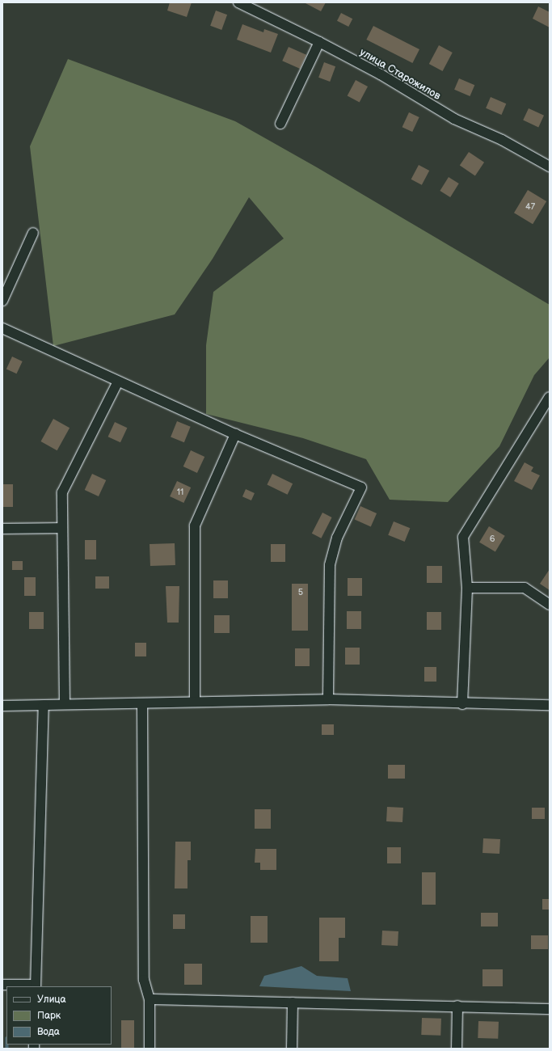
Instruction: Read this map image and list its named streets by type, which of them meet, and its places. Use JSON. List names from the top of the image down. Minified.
{"streets":{"street":["улица Старожилов"]},"house_numbers":["47","11","6","5"],"legend":["Улица","Парк","Вода"]}
